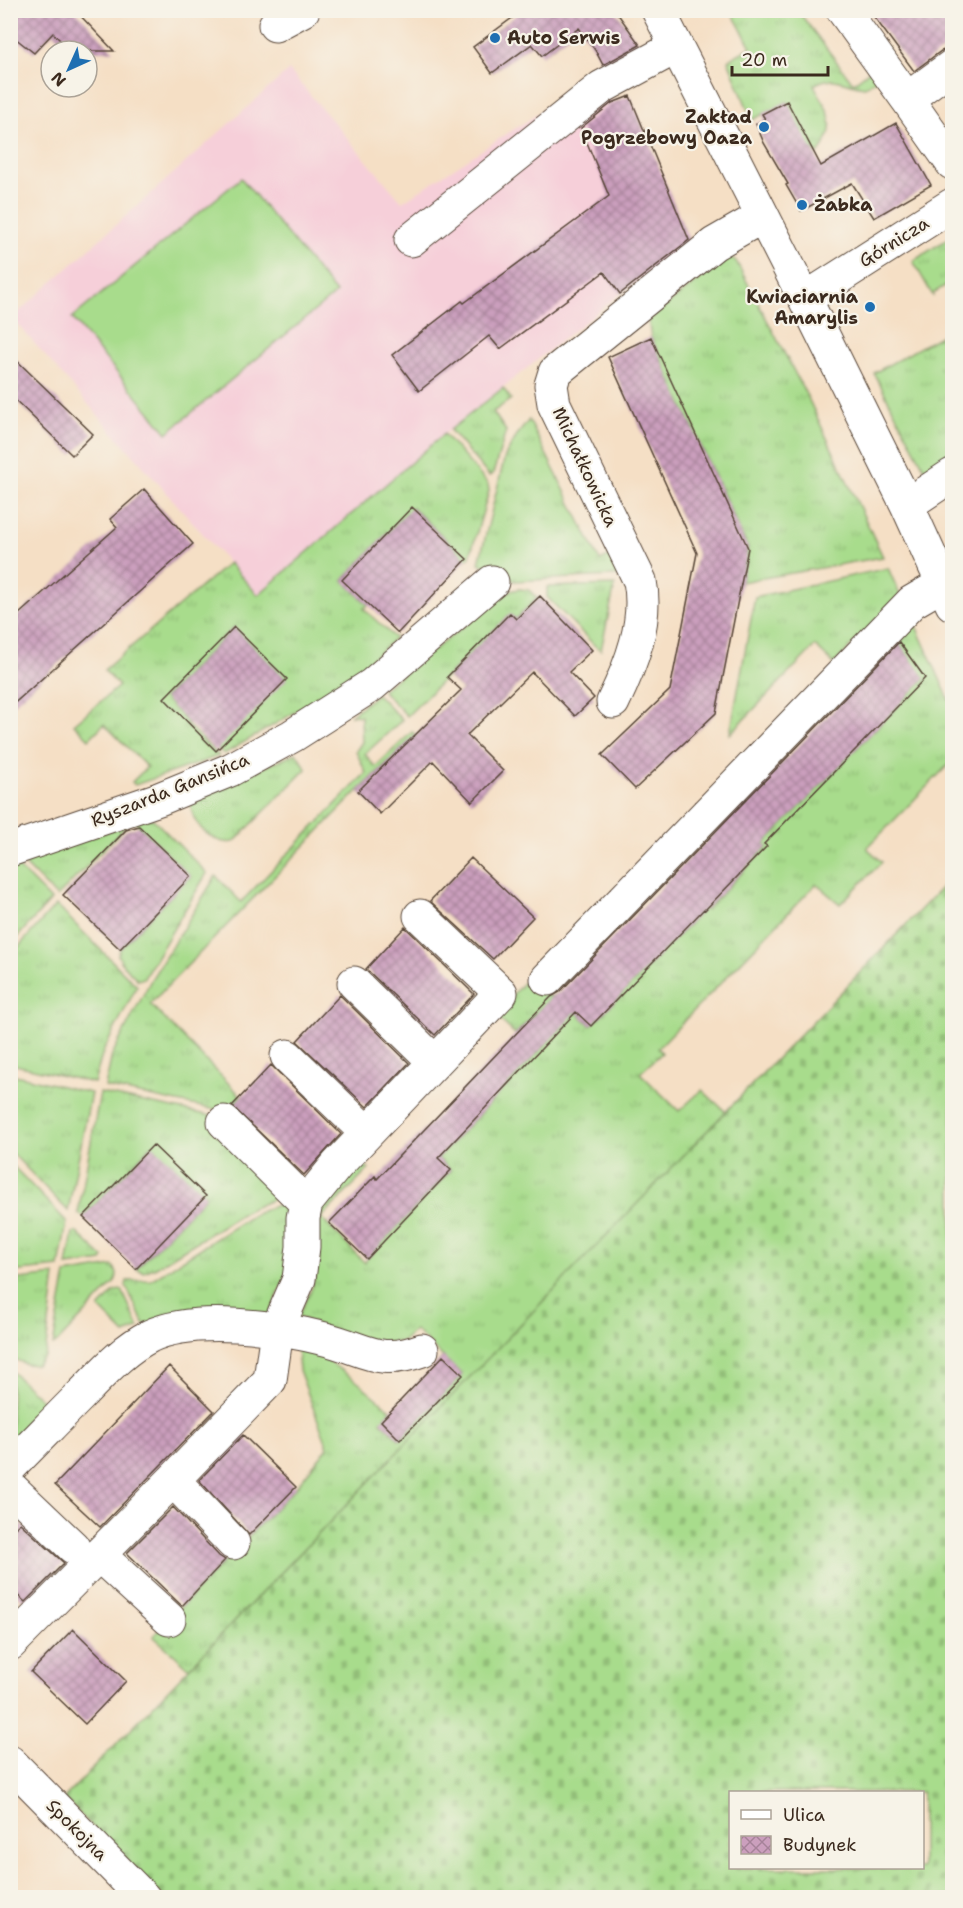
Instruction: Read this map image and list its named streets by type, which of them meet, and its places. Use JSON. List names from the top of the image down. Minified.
{"streets":{"street":["Górnicza","Michałkowicka","Ryszarda Gansińca","Spokojna"]},"places":["Auto Serwis","Zakład Pogrzebowy Oaza","Żabka","Kwiaciarnia Amarylis"],"legend":["Ulica","Budynek"],"scale_bar":"20 m","north":"bottom left"}
